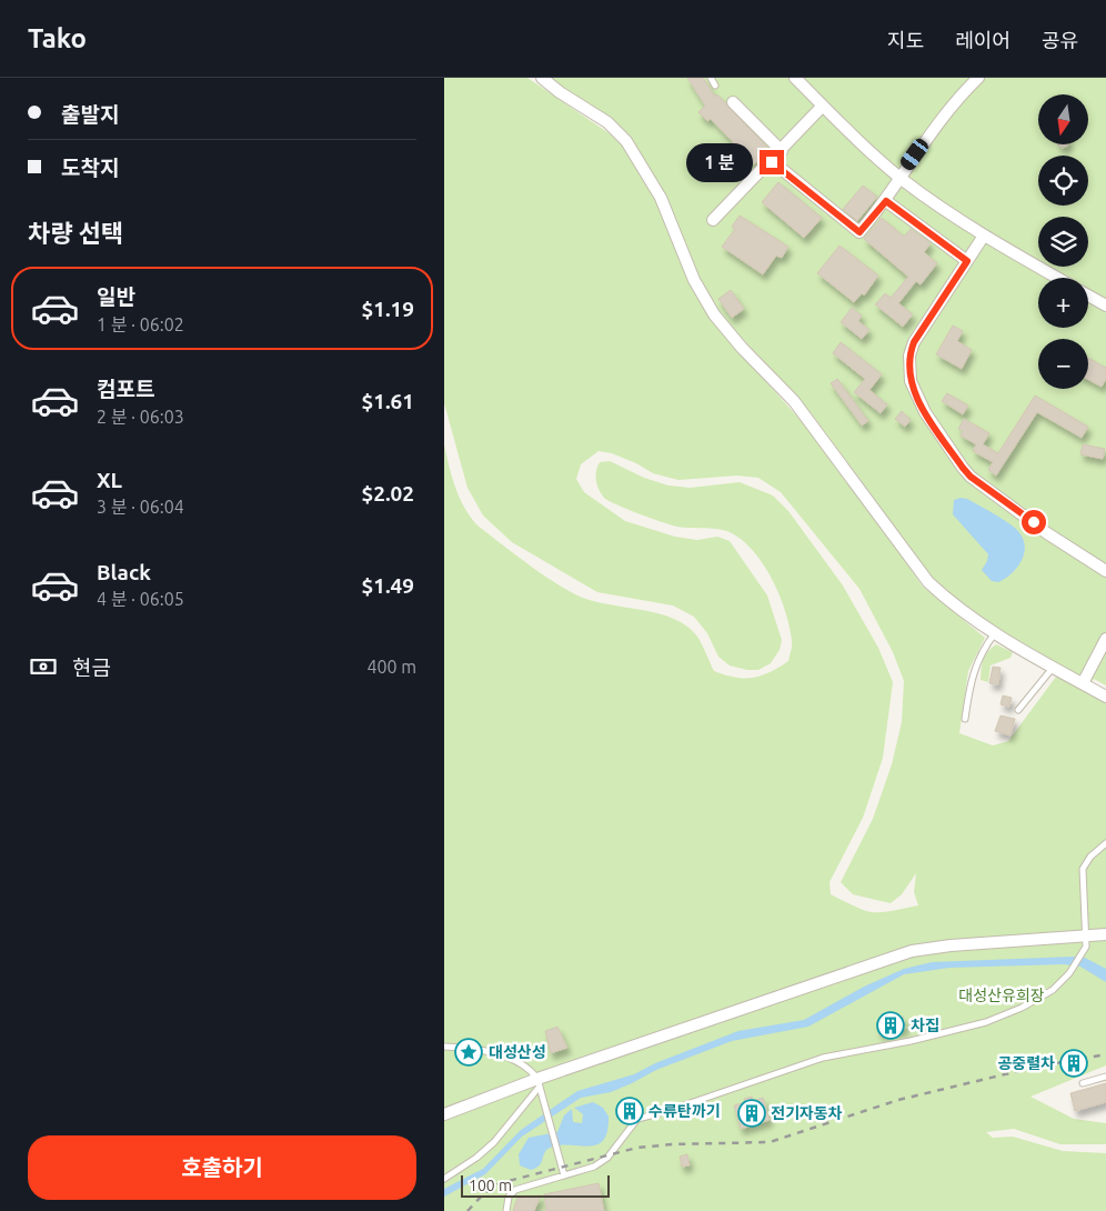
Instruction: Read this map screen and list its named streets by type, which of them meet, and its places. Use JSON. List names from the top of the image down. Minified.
{"parks":["대성산유희장"],"places":{"building":["차집","공중렬차","수류탄까기","전기자동차"],"place":["대성산성"]},"scale_bar":"100 m","north":"bottom","page":{"header":"Tako","nav":["지도","레이어","공유"],"banner":["출발지","도착지"],"map_buttons":["+","−"],"bubble":"1 분","heading":"차량 선택","list":[{"name":"일반","note":"1 분 · 06:02","value":"$1.19"},{"name":"컴포트","note":"2 분 · 06:03","value":"$1.61"},{"name":"XL","note":"3 분 · 06:04","value":"$2.02"},{"name":"Black","note":"4 분 · 06:05","value":"$1.49"}],"pay":["현금","400 m"],"buttons":"호출하기","scale":"100 m"}}
